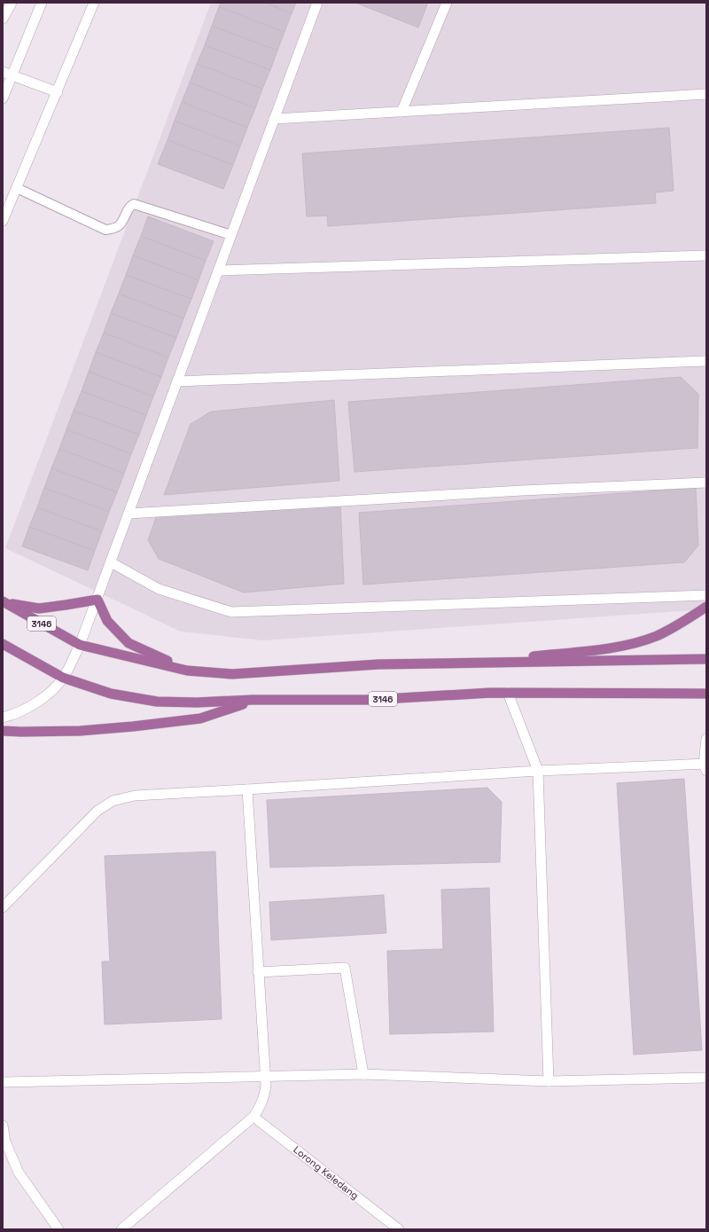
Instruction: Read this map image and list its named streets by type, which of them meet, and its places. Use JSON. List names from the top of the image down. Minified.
{"streets":{"main road":["3146"],"street":["Lorong Keledang"]}}
